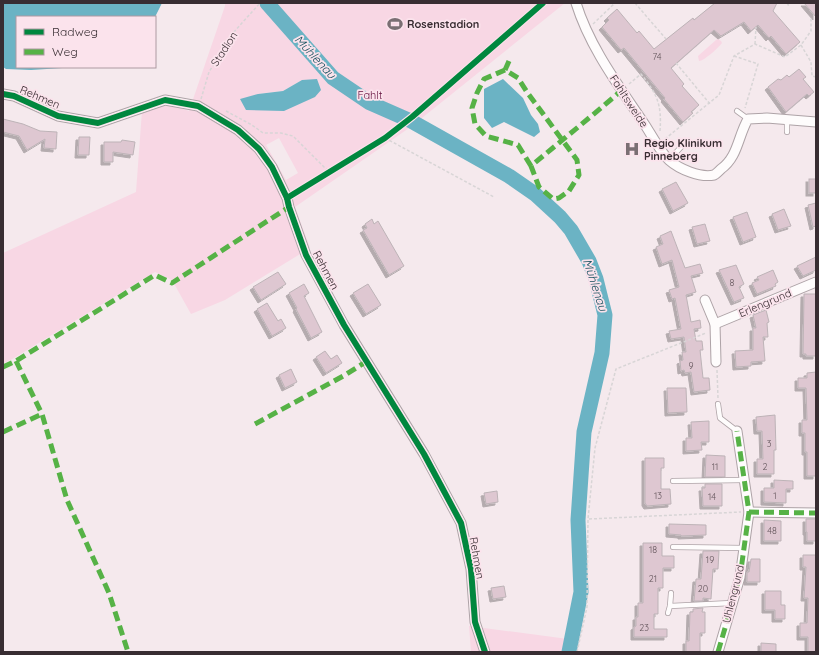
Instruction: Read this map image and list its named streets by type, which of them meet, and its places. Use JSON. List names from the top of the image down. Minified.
{"streets":{"street":["Rehmen","Fahltsweide","Erlengrund","Uhlengrund"],"path":["Stadion"]},"water":["Mühlenau"],"parks":["Fahlt"],"places":{"sports":["Rosenstadion"],"hospital":["Regio Klinikum Pinneberg"]},"house_numbers":["74","8","9","3","11","2","13","1","14","48","18","19","21","20","23"],"legend":["Radweg","Weg"]}
